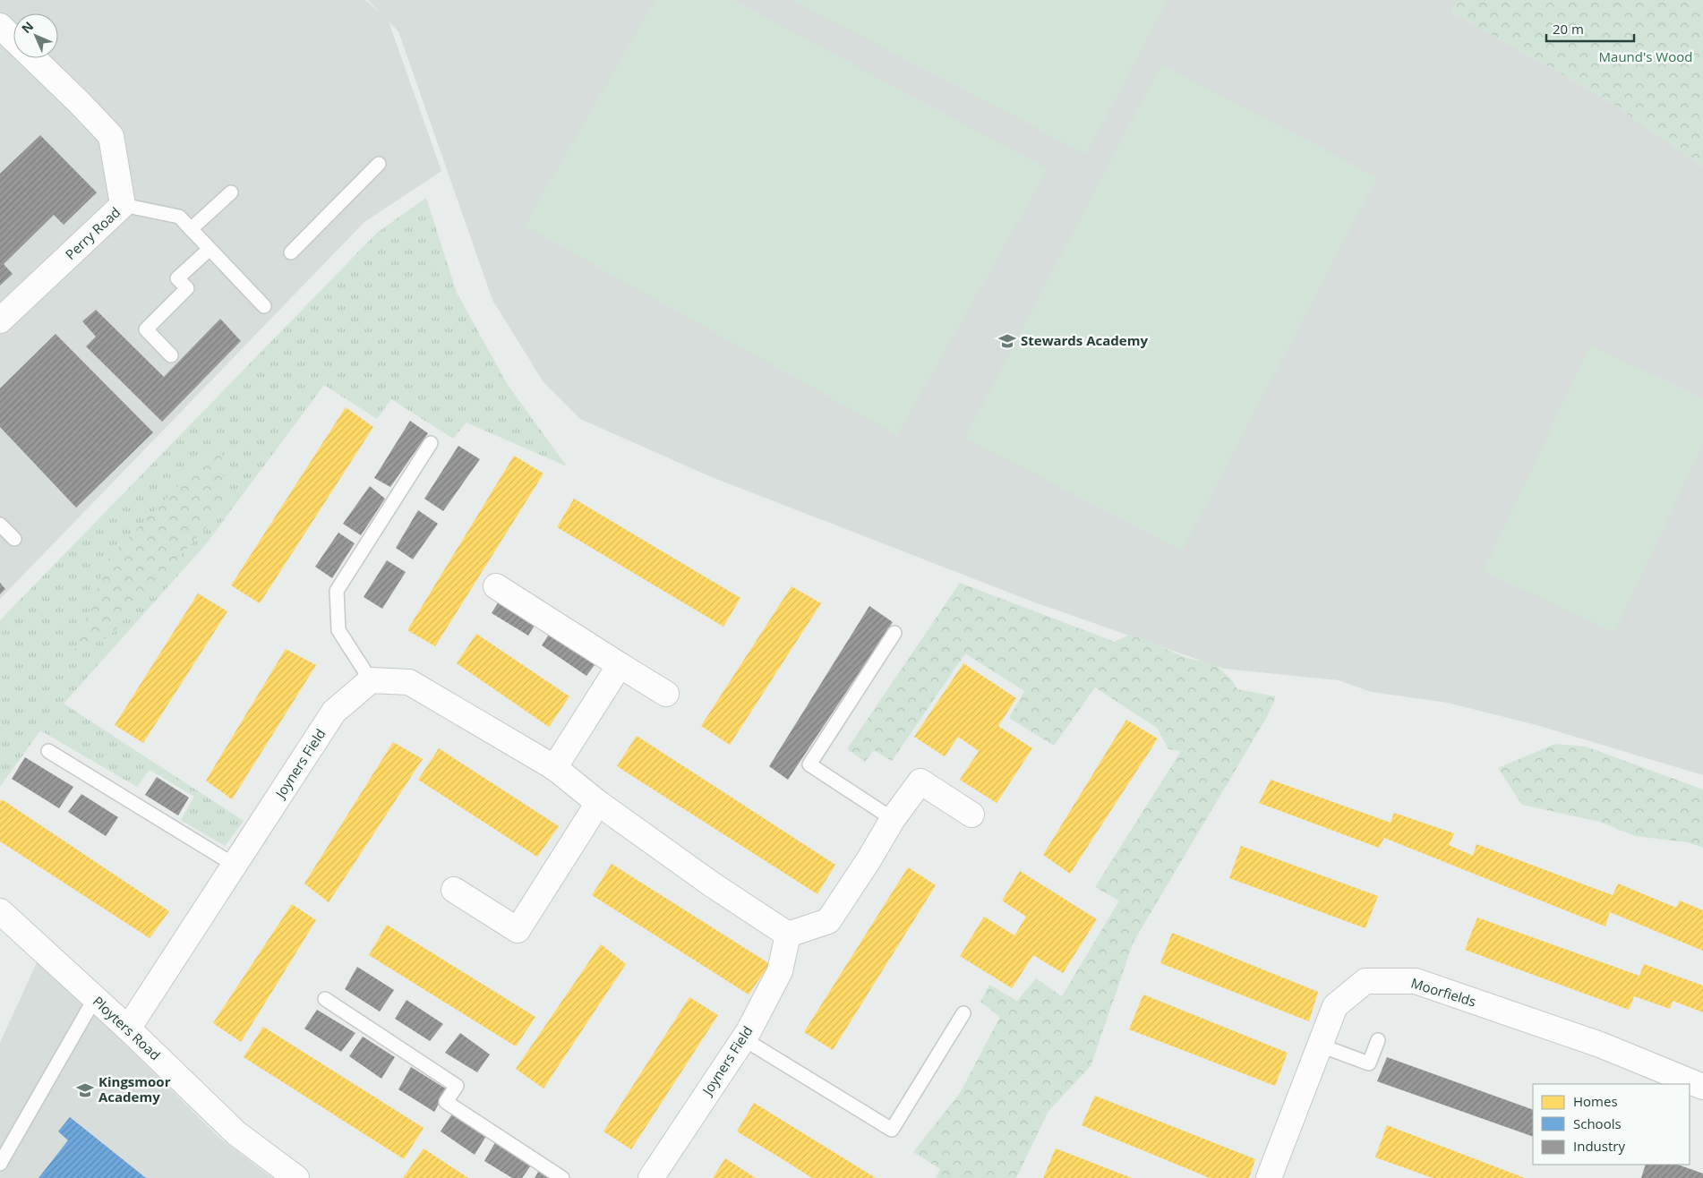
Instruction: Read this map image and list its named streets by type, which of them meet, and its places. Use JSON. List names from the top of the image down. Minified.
{"streets":{"street":["Perry Road","Joyners Field","Moorfields","Ployters Road"]},"crossings":[["Joyners Field","Ployters Road"]],"parks":["Maund's Wood"],"places":{"school or university":["Stewards Academy","Kingsmoor Academy"]},"legend":["Homes","Schools","Industry"],"scale_bar":"20 m","north":"top left"}
